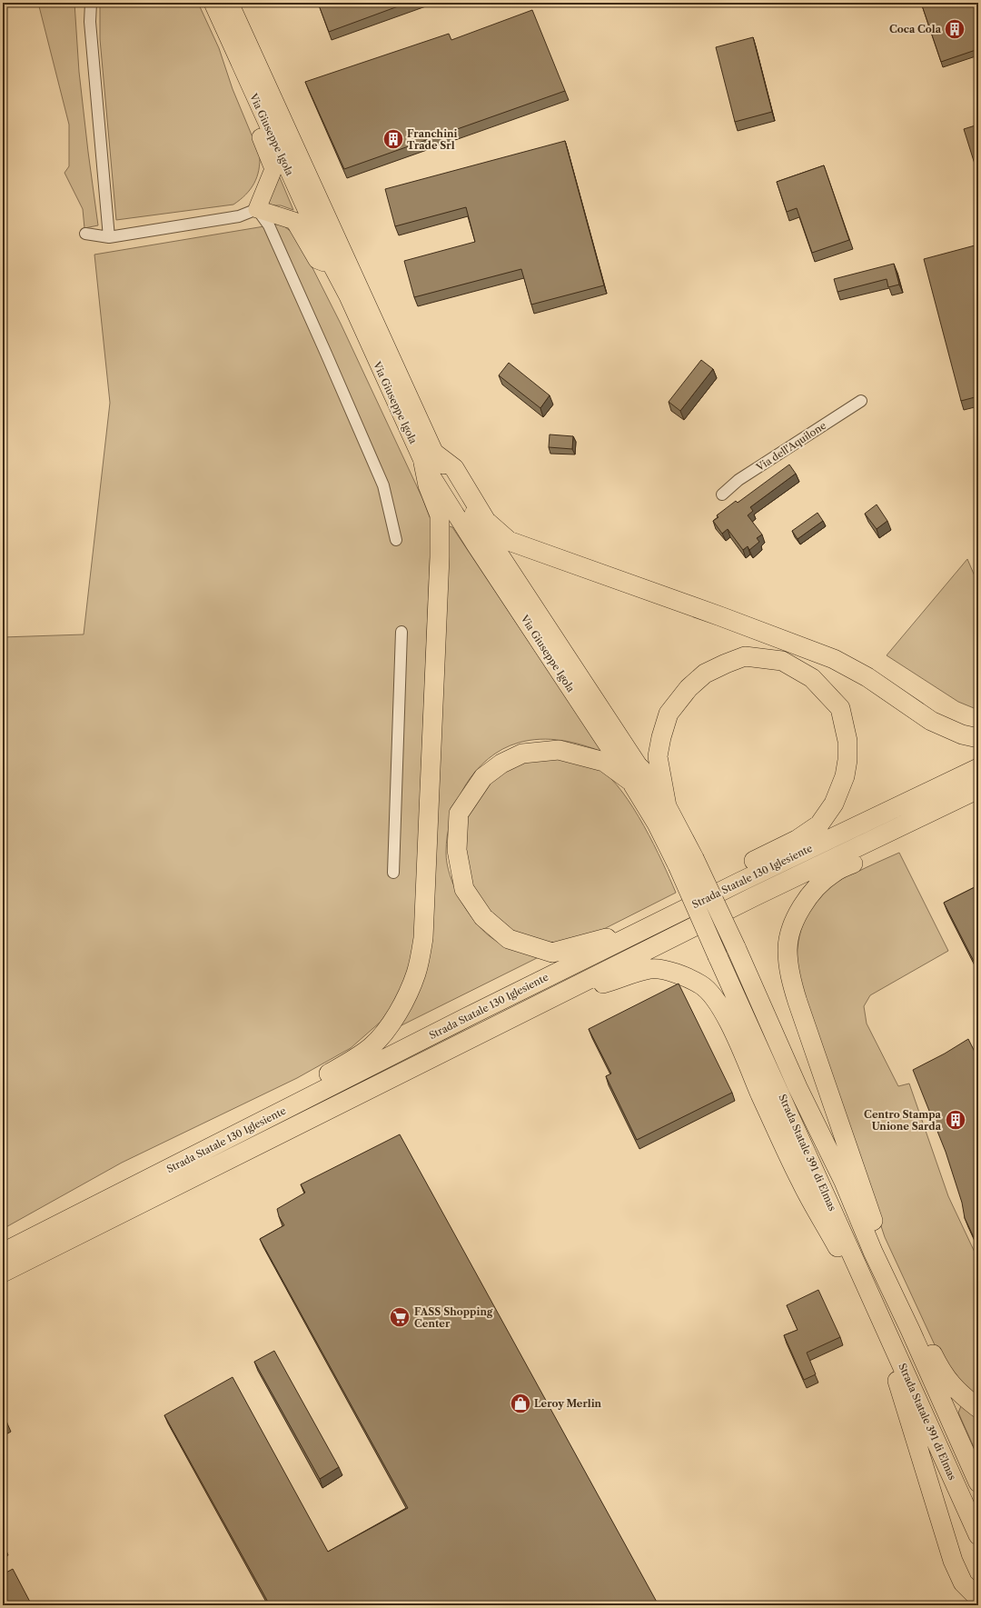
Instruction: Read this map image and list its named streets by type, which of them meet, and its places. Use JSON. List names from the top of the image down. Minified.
{"streets":{"highway":["Strada Statale 130 Iglesiente","Strada Statale 391 di Elmas"],"main road":["Via Giuseppe Igola"],"street":["Via dell'Aquilone"]},"crossings":[["Via Giuseppe Igola","Strada Statale 391 di Elmas"]],"places":{"building":["Coca Cola","Franchini Trade Srl","Centro Stampa Unione Sarda"],"supermarket":["FASS Shopping Center"],"shop":["Leroy Merlin"]}}
